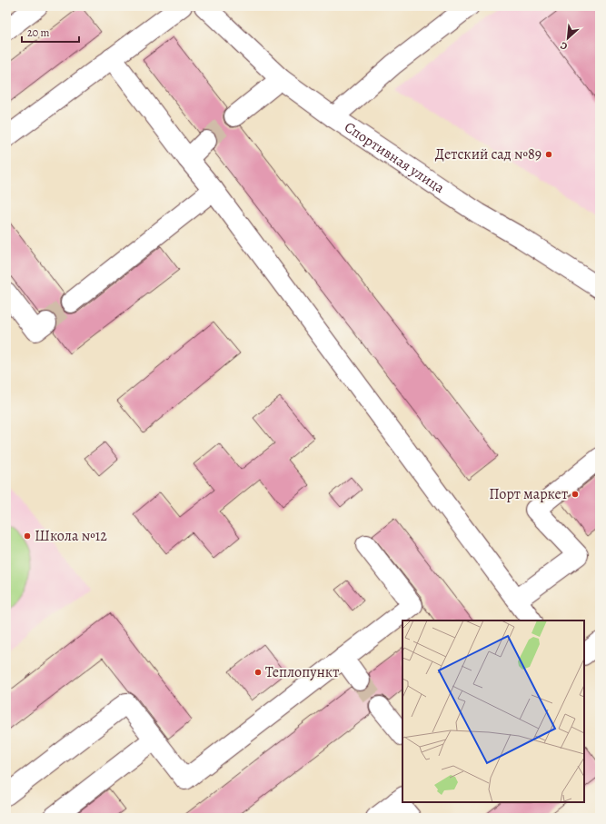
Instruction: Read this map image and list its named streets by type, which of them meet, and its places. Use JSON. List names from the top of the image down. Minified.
{"streets":{"street":["Спортивная улица"]},"places":["Детский сад №89","Порт маркет","Школа №12","Теплопункт"],"scale_bar":"20 m","north":"bottom left"}
